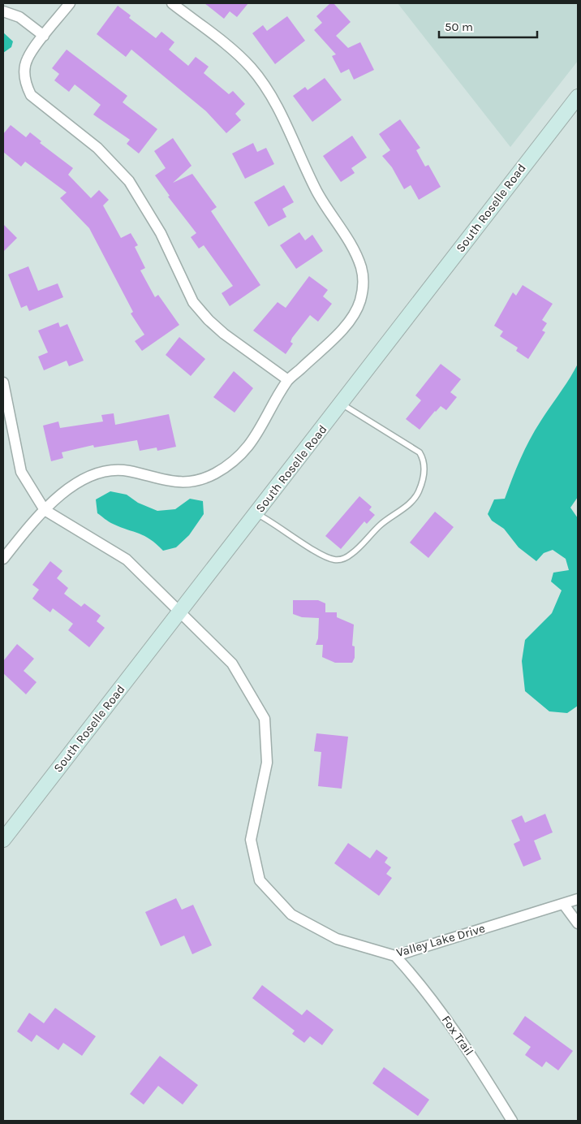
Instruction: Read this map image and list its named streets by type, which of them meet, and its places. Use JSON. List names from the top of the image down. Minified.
{"streets":{"main road":["South Roselle Road"],"street":["Valley Lake Drive","Fox Trail"]},"crossings":[["South Roselle Road","Valley Lake Drive"],["Valley Lake Drive","Fox Trail"]],"scale_bar":"50 m"}
